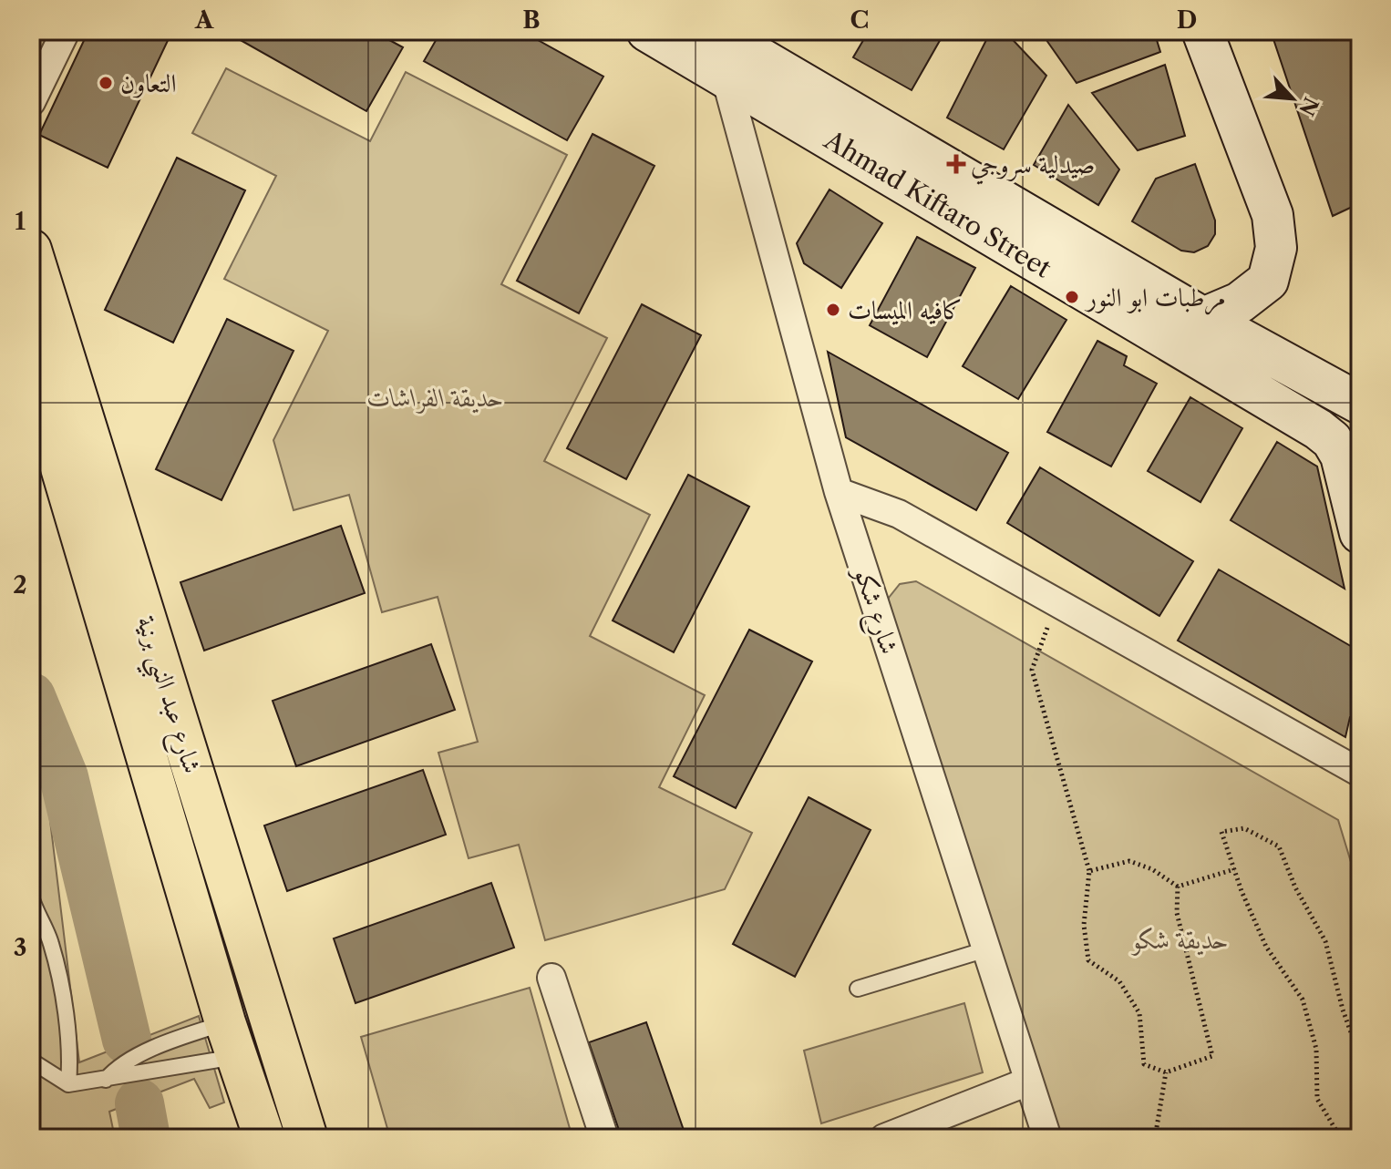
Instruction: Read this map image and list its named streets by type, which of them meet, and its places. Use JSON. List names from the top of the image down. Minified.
{"streets":{"main road":["Ahmad Kiftaro Street","شارع عبد النبي برنية"],"street":["شارع شكو"]},"crossings":[["Ahmad Kiftaro Street","شارع شكو"]],"parks":["حديقة الفراشات","حديقة شكو"],"places":{"other":["التعاون","مرطبات ابو النور","كافيه الميسات"],"health":["صيدلية سروجي"]},"north":"bottom right","grid":{"columns":["A","B","C","D"],"rows":["1","2","3"]}}
